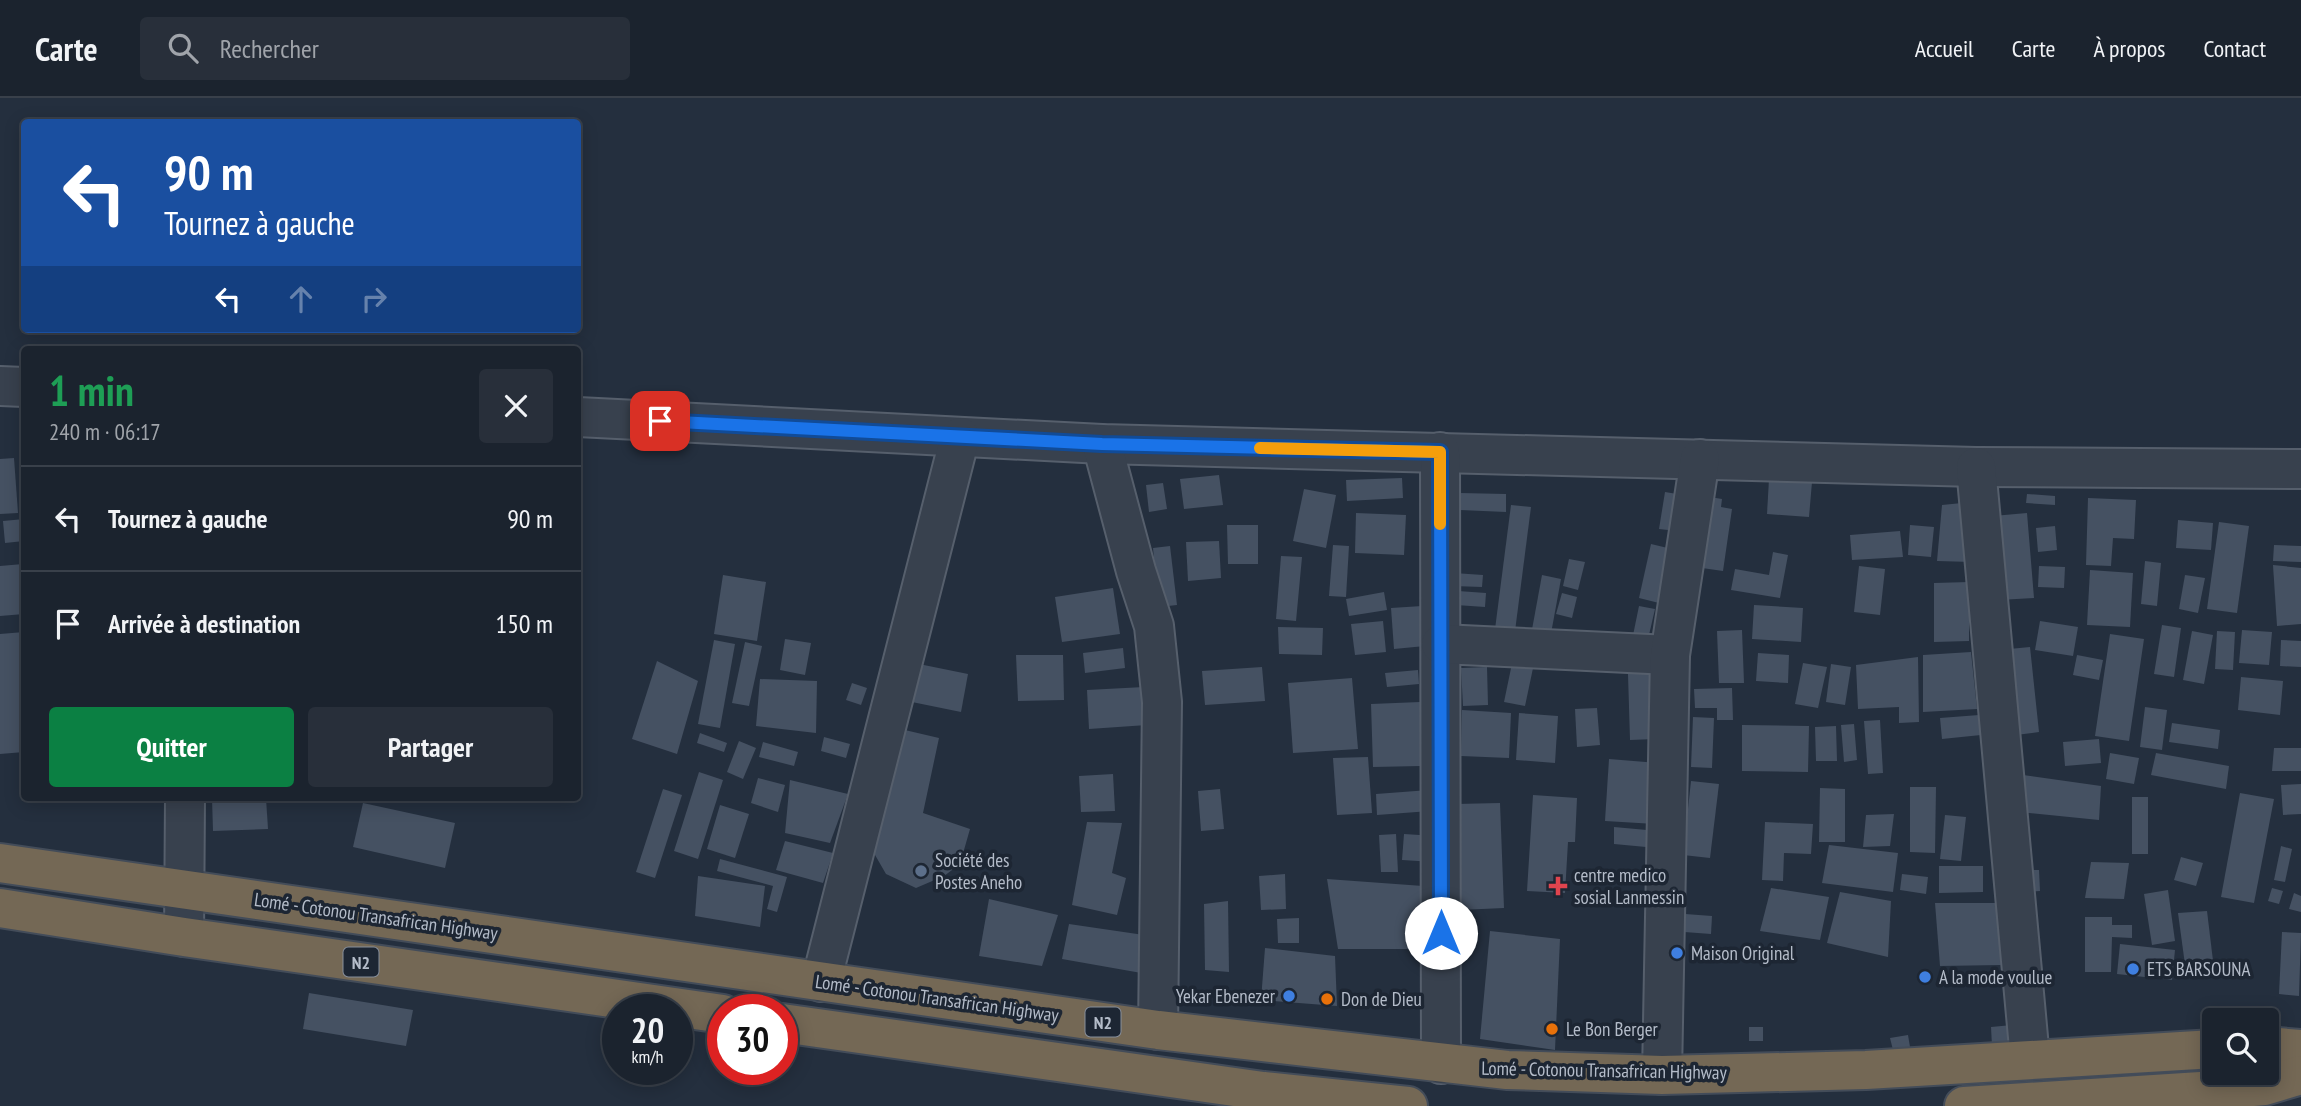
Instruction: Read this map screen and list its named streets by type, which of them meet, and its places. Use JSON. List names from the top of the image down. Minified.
{"streets":{"highway":["Lomé - Cotonou Transafrican Highway","N2"]},"places":{"other":["Société des Postes Aneho","Maison Original","ETS BARSOUNA","A la mode voulue","Yekar Ebenezer","Don de Dieu","Le Bon Berger"],"health":["centre medico sosial Lanmessin"]},"page":{"header":"Carte","search":"Rechercher","nav":["Accueil","Carte","À propos","Contact"],"turn":["90 m","Tournez à gauche"],"heading":["1 min","240 m · 06:17"],"list":[{"name":"Tournez à gauche","value":"90 m"},{"name":"Arrivée à destination","value":"150 m"}],"buttons":["Quitter","Partager"],"speed":"20 km/h","limit":"30"}}
